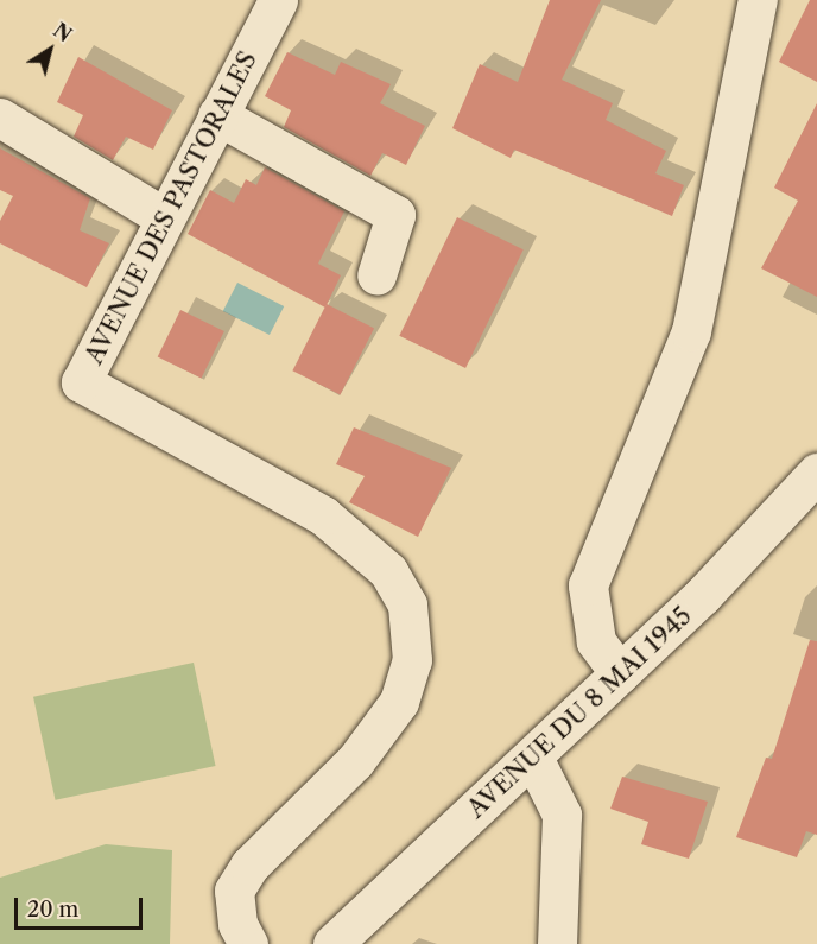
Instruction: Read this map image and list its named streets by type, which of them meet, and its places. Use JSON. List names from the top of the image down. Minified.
{"streets":{"street":["AVENUE DES PASTORALES","AVENUE DU 8 MAI 1945"]},"scale_bar":"20 m","north":"top right"}
